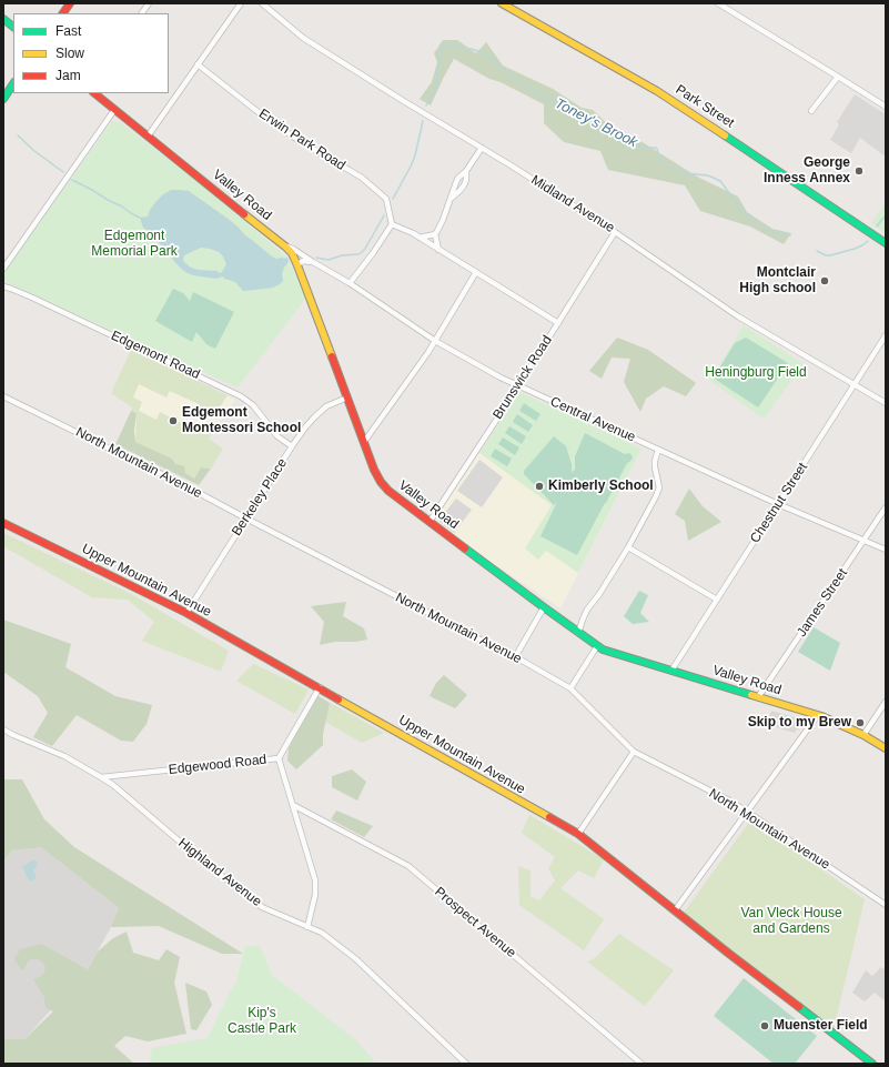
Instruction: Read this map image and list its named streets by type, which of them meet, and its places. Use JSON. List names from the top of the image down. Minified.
{"streets":{"street":["Park Street","Erwin Park Road","Valley Road","Midland Avenue","Edgemont Road","Brunswick Road","Central Avenue","North Mountain Avenue","Berkeley Place","Chestnut Street","Upper Mountain Avenue","James Street","Edgewood Road","Highland Avenue","Prospect Avenue"]},"crossings":[["Valley Road","Brunswick Road"],["Valley Road","Central Avenue"],["Valley Road","Berkeley Place"],["Valley Road","Chestnut Street"],["Valley Road","James Street"],["Midland Avenue","Brunswick Road"],["Midland Avenue","Chestnut Street"],["Edgemont Road","Berkeley Place"],["Brunswick Road","Central Avenue"],["Central Avenue","Chestnut Street"],["Central Avenue","James Street"],["North Mountain Avenue","Berkeley Place"],["Berkeley Place","Upper Mountain Avenue"],["Upper Mountain Avenue","Edgewood Road"],["Edgewood Road","Highland Avenue"]],"water":["Toney's Brook"],"parks":["Edgemont Memorial Park","Heningburg Field","Van Vleck House and Gardens","Kip's Castle Park"],"places":["George Inness Annex","Montclair High school","Edgemont Montessori School","Kimberly School","Skip to my Brew","Muenster Field"],"legend":["Fast","Slow","Jam"]}
